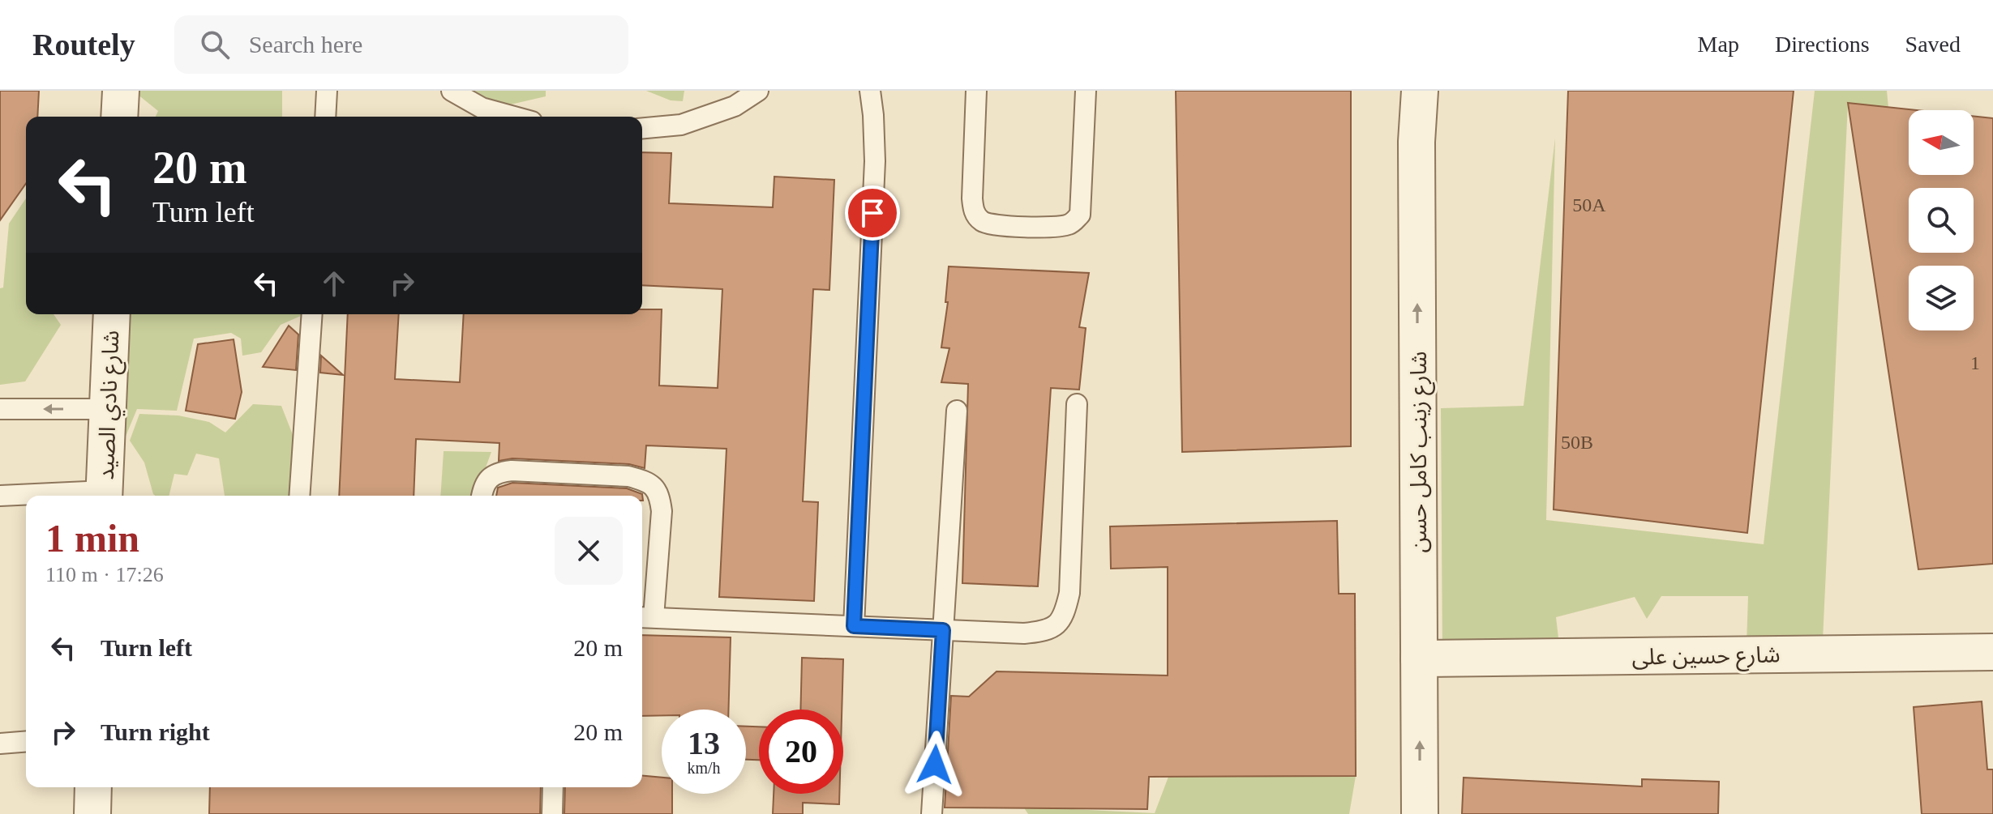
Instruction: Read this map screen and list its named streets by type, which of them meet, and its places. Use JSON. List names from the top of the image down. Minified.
{"streets":{"street":["شارع نادي الصيد","شارع زينب كامل حسن","شارع حسين على"]},"crossings":[["شارع زينب كامل حسن","شارع حسين على"]],"one_way":["شارع زينب كامل حسن"],"house_numbers":["50A","1","50B"],"north":"left","page":{"header":"Routely","search":"Search here","nav":["Map","Directions","Saved"],"turn":["20 m","Turn left"],"heading":["1 min","110 m · 17:26"],"list":[{"name":"Turn left","value":"20 m"},{"name":"Turn right","value":"20 m"}],"speed":"13 km/h","limit":"20"}}
